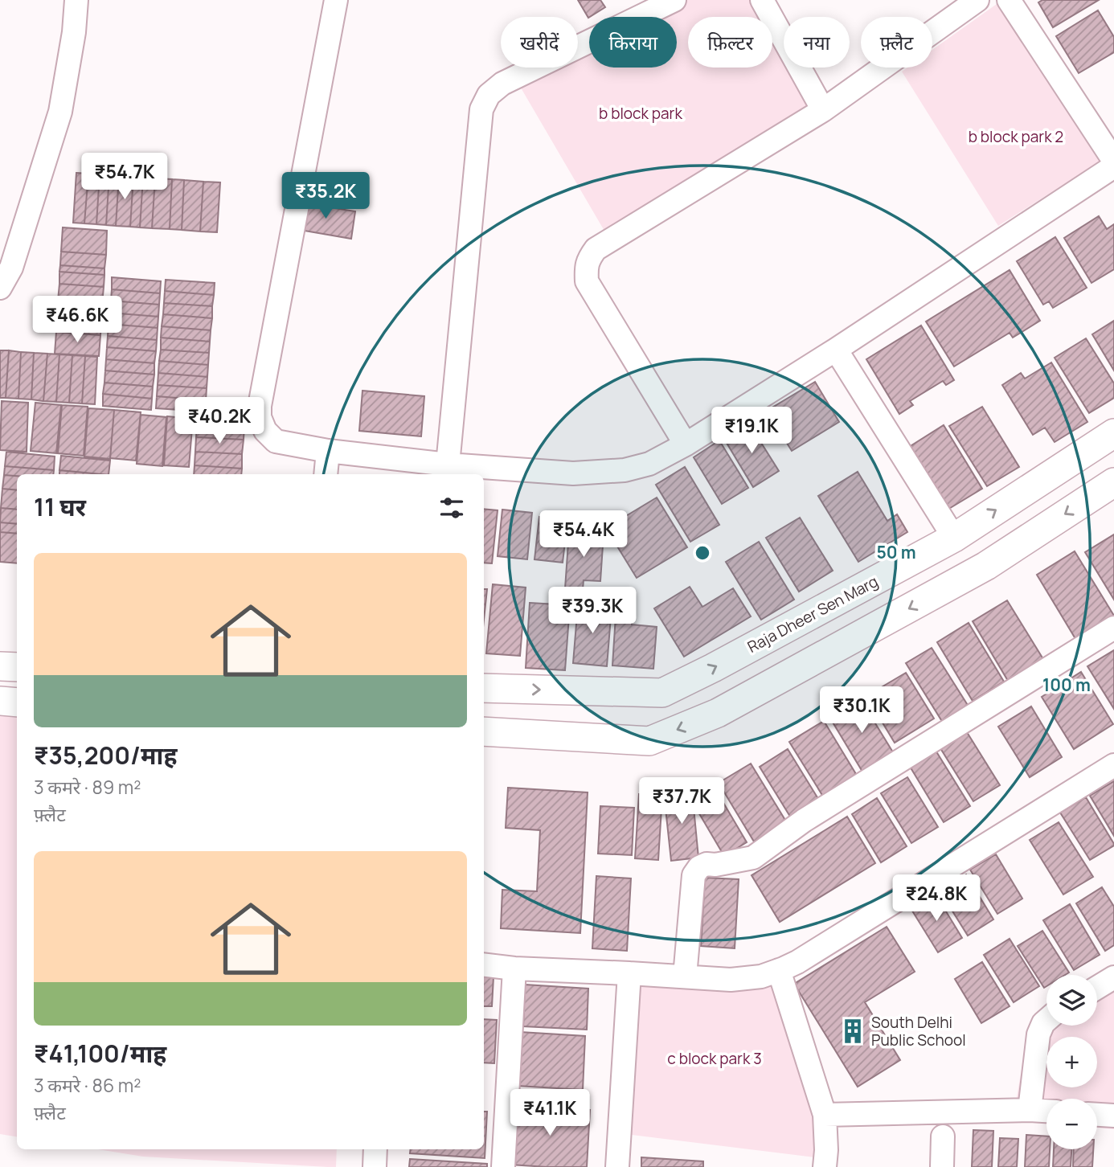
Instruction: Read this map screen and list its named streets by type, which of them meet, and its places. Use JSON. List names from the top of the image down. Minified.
{"streets":{"street":["Raja Dheer Sen Marg"]},"parks":["b block park","b block park 2","c block park 3"],"places":{"building":["South Delhi Public School"]},"page":{"chip":["खरीदें","किराया","फ़िल्टर","नया","फ़्लैट"],"price":["₹54.7K","₹35.2K","₹46.6K","₹40.2K","₹19.1K","₹54.4K","₹39.3K","₹30.1K","₹37.7K","₹24.8K","₹41.1K"],"heading":"11 घर","list":[{"name":"₹35,200/माह","note":"3 कमरे · 89 m² · फ़्लैट"},{"name":"₹41,100/माह","note":"3 कमरे · 86 m² · फ़्लैट"}],"map_buttons":["+","−"]},"rings":["50 m","100 m"]}
